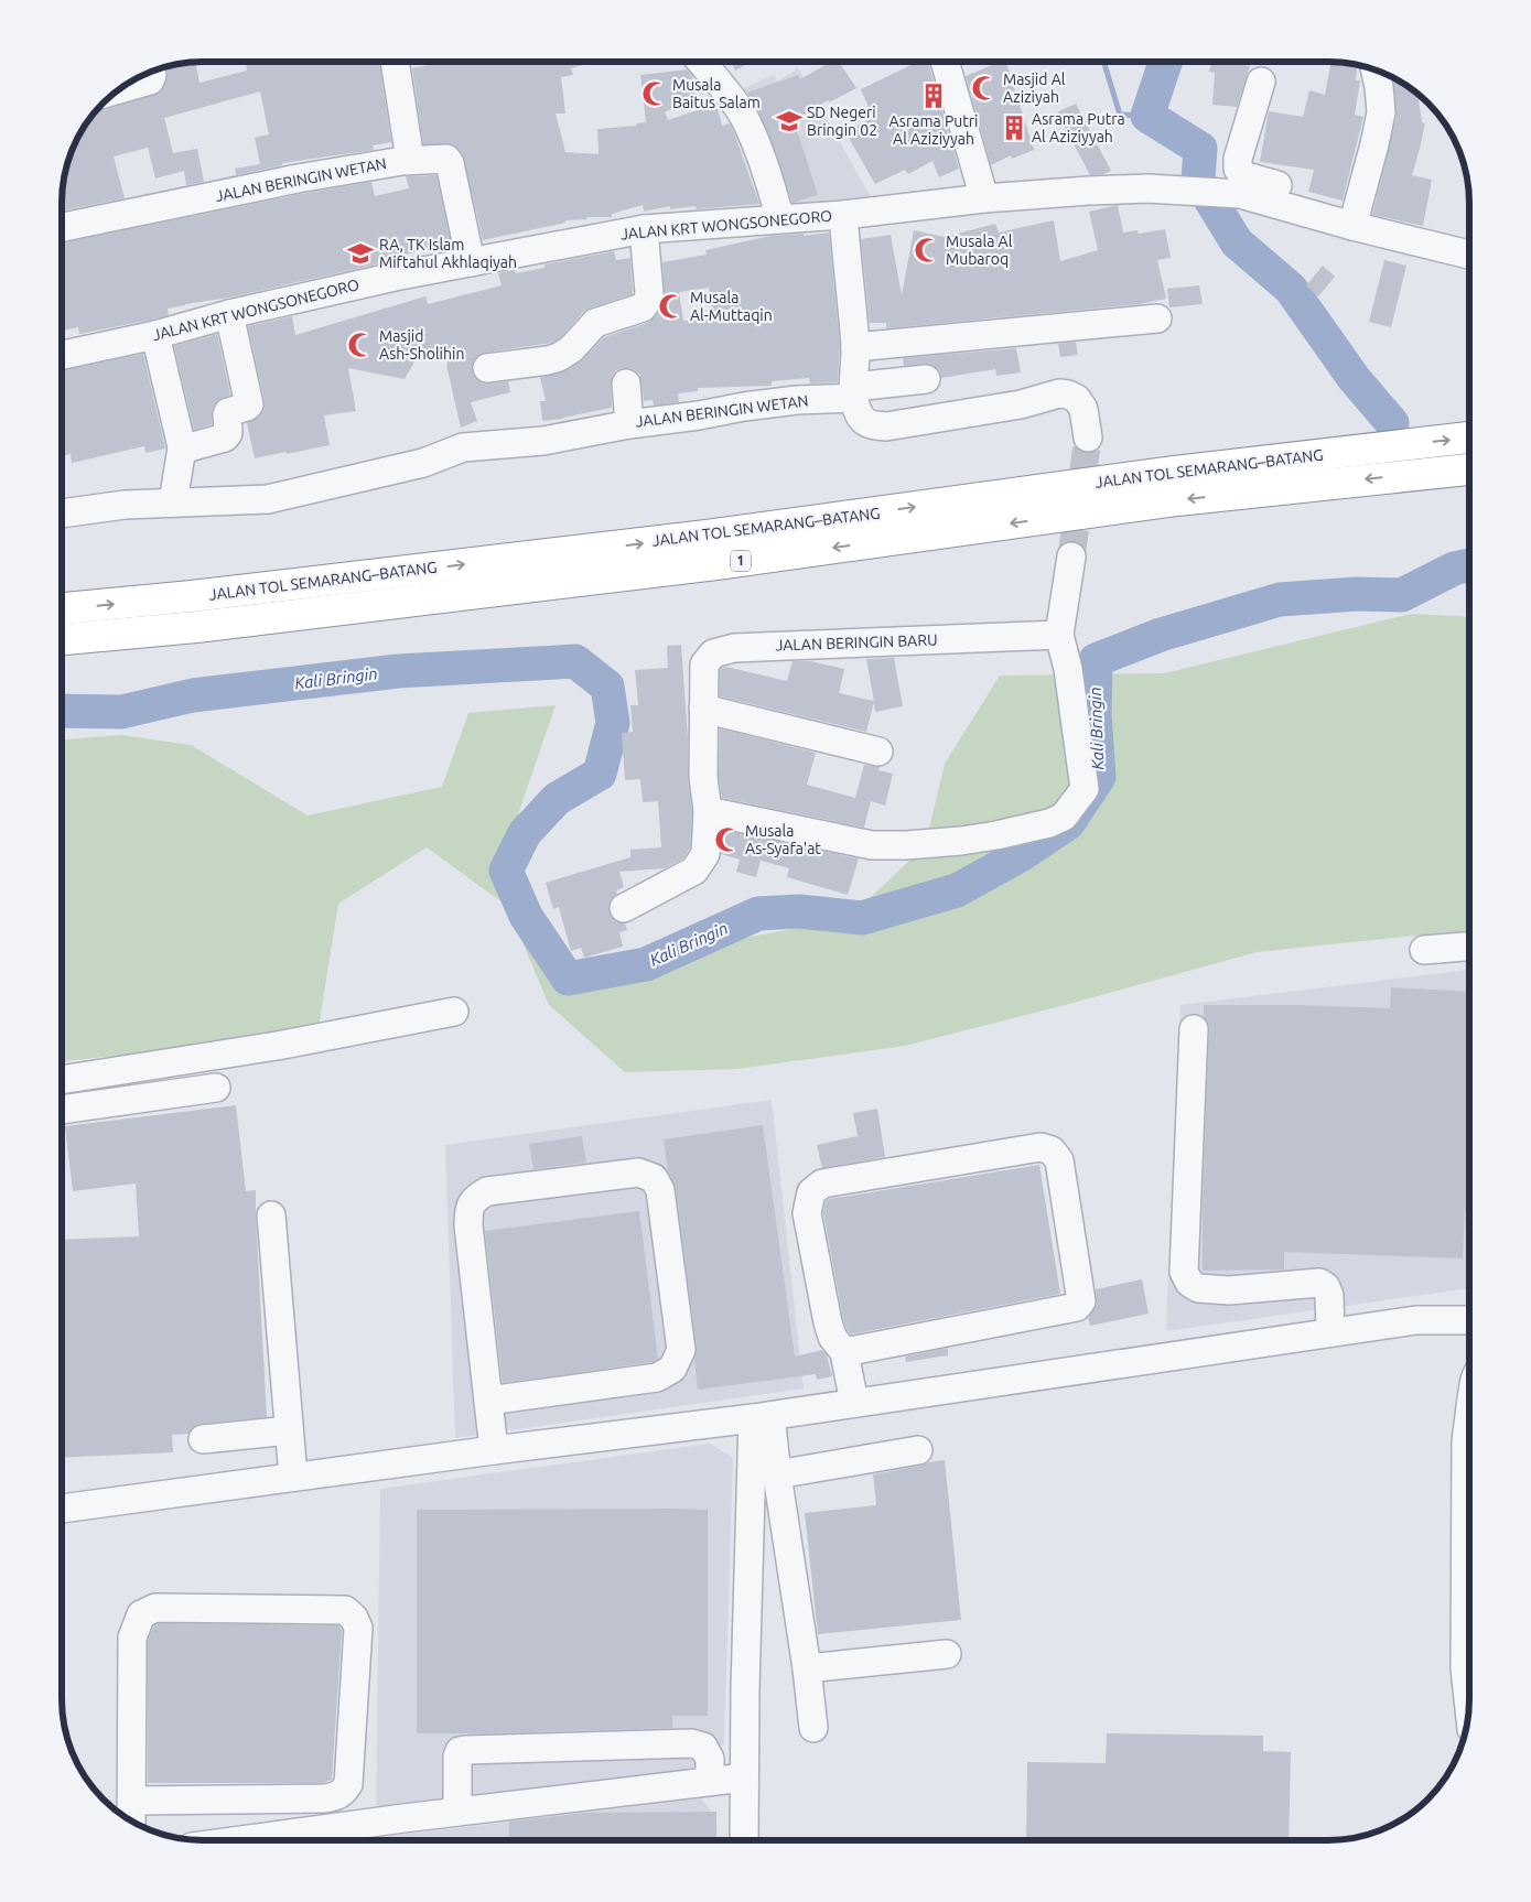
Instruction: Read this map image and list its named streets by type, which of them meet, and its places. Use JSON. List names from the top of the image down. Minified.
{"streets":{"highway":["JALAN TOL SEMARANG–BATANG","1"],"street":["JALAN BERINGIN WETAN","JALAN KRT WONGSONEGORO","JALAN BERINGIN BARU"]},"crossings":[["JALAN BERINGIN WETAN","JALAN KRT WONGSONEGORO"]],"water":["Kali Bringin"],"places":{"mosque":["Masjid Al Aziziyah","Musala Baitus Salam","Musala Al Mubaroq","Musala Al-Muttaqin","Masjid Ash-Sholihin","Musala As-Syafa'at"],"building":["Asrama Putri Al Aziziyyah","Asrama Putra Al Aziziyyah"],"school or university":["SD Negeri Bringin 02","RA, TK Islam Miftahul Akhlaqiyah"]}}
